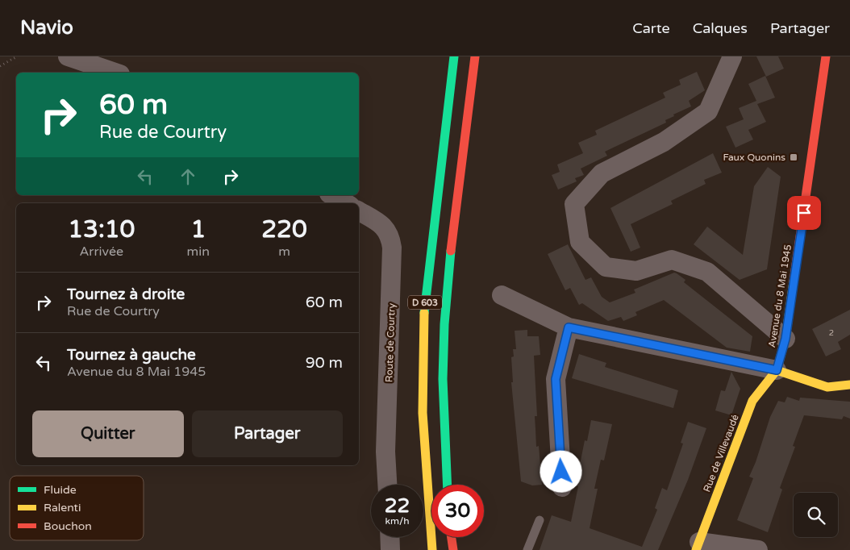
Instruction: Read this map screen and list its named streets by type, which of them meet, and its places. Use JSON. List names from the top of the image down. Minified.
{"streets":{"main road":["Avenue du 8 Mai 1945","D 603","Rue de Villevaudé"],"street":["Route de Courtry"]},"crossings":[["Avenue du 8 Mai 1945","Rue de Villevaudé"]],"places":{"transit":["Faux Quonins"]},"house_numbers":["2"],"legend":["Fluide","Ralenti","Bouchon"],"page":{"header":"Navio","nav":["Carte","Calques","Partager"],"turn":["60 m","Rue de Courtry"],"eta":["13:10","Arrivée","1","min","220","m"],"list":[{"name":"Tournez à droite","note":"Rue de Courtry","value":"60 m"},{"name":"Tournez à gauche","note":"Avenue du 8 Mai 1945","value":"90 m"}],"buttons":["Quitter","Partager"],"speed":"22 km/h","limit":"30"}}
